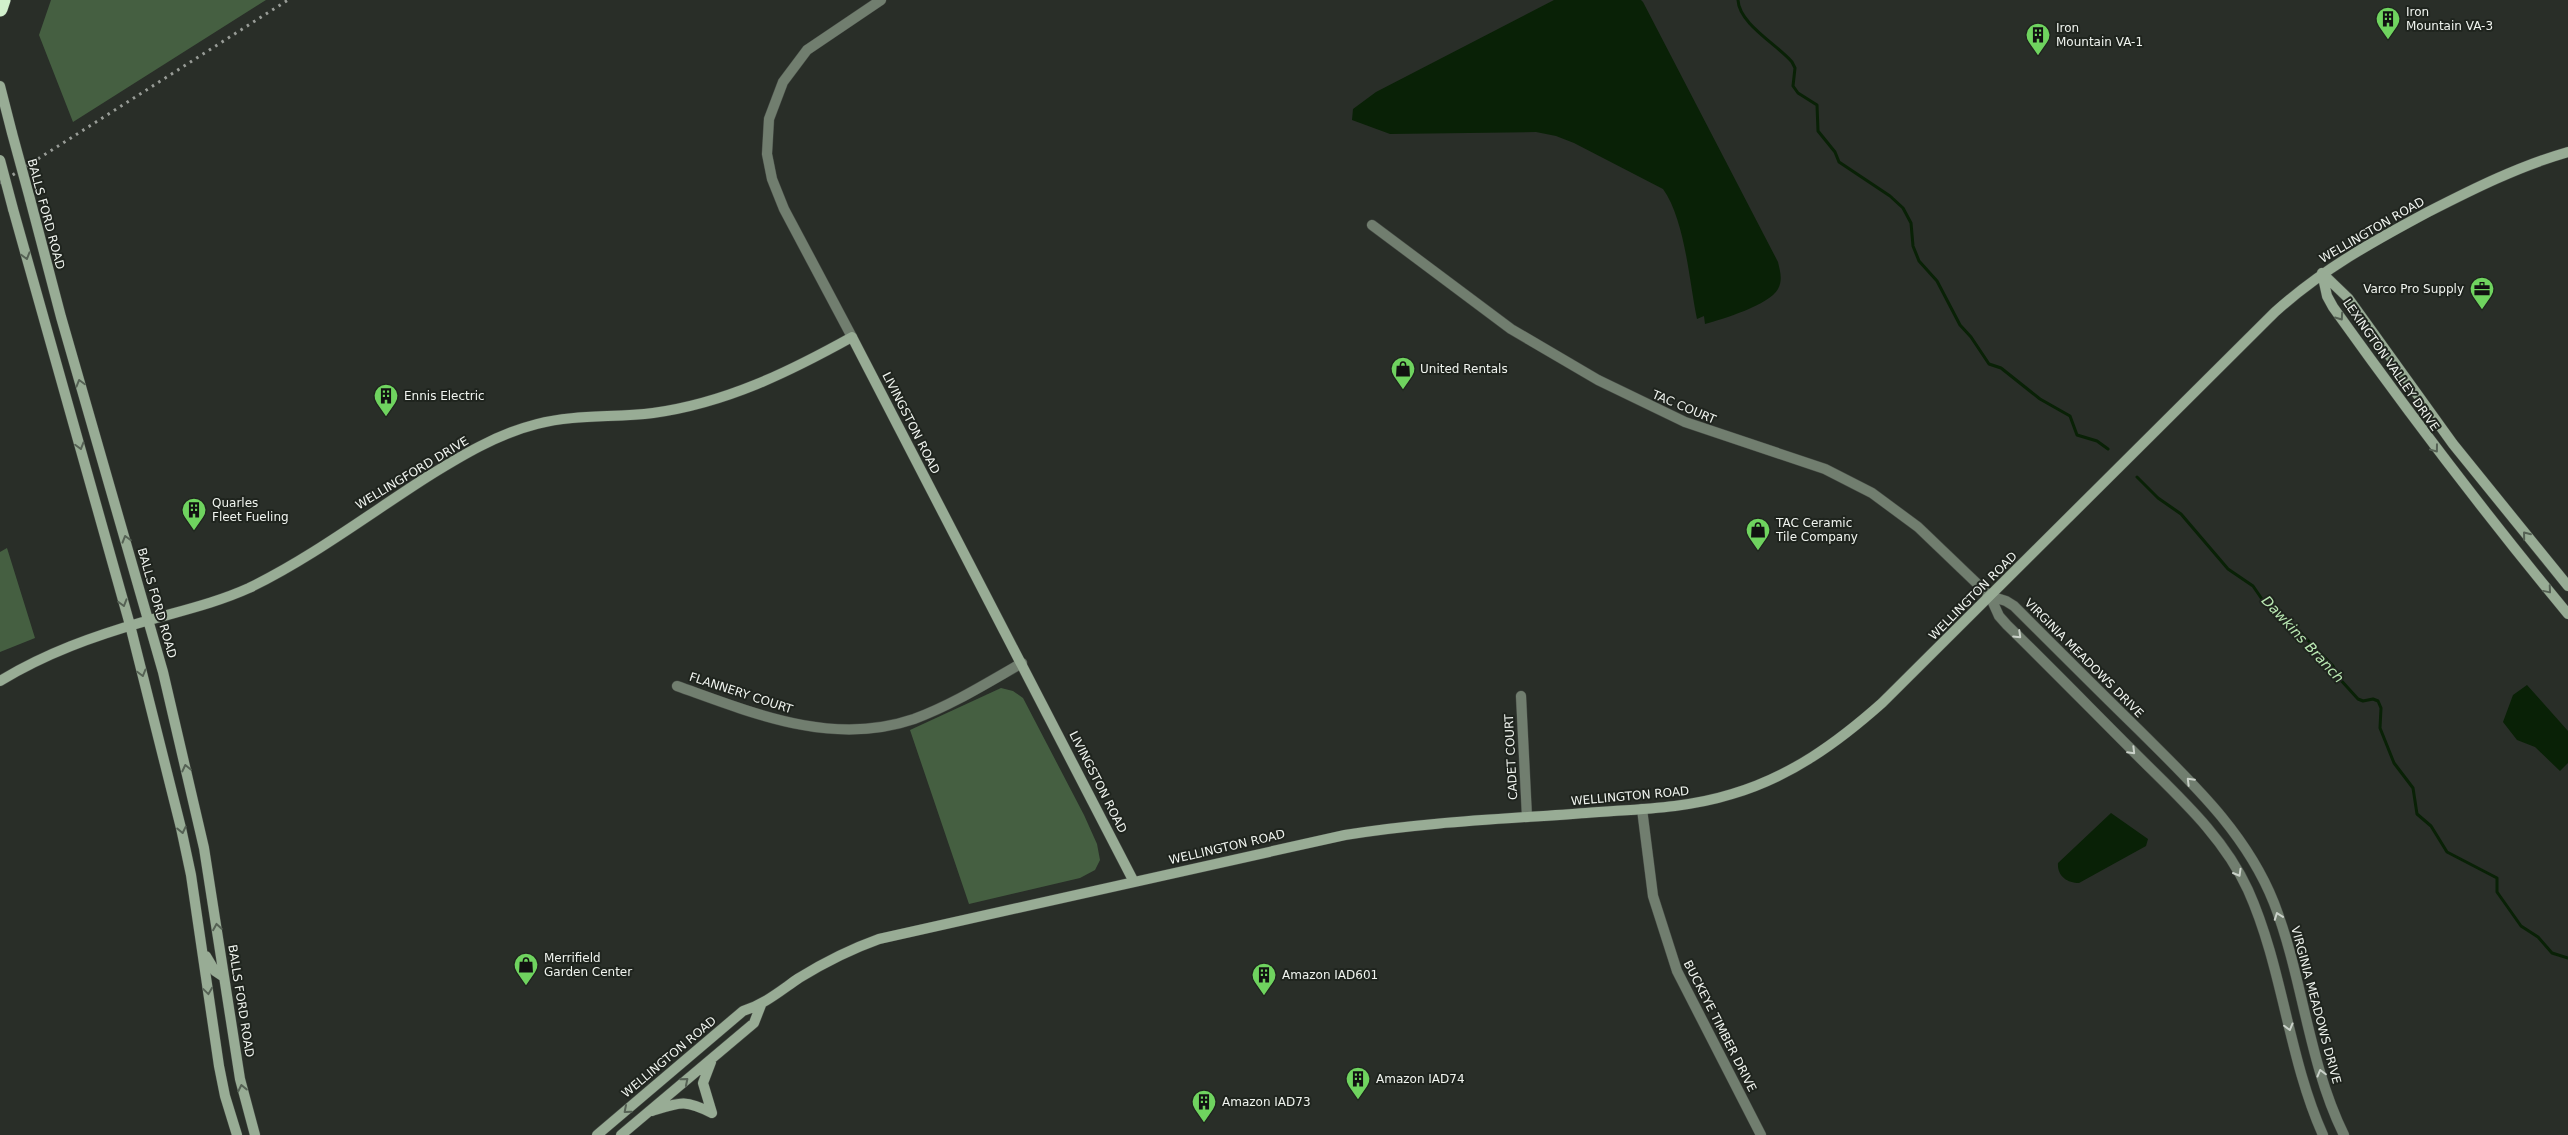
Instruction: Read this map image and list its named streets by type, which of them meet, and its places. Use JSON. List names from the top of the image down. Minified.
{"streets":{"main road":["BALLS FORD ROAD","WELLINGTON ROAD","LEXINGTON VALLEY DRIVE","LIVINGSTON ROAD","WELLINGFORD DRIVE"],"street":["TAC COURT","VIRGINIA MEADOWS DRIVE","FLANNERY COURT","CADET COURT","BUCKEYE TIMBER DRIVE"]},"crossings":[["BALLS FORD ROAD","WELLINGFORD DRIVE"],["WELLINGTON ROAD","LEXINGTON VALLEY DRIVE"],["WELLINGTON ROAD","TAC COURT"],["WELLINGTON ROAD","LIVINGSTON ROAD"],["WELLINGTON ROAD","VIRGINIA MEADOWS DRIVE"],["WELLINGTON ROAD","CADET COURT"],["WELLINGTON ROAD","BUCKEYE TIMBER DRIVE"],["TAC COURT","VIRGINIA MEADOWS DRIVE"],["LIVINGSTON ROAD","WELLINGFORD DRIVE"],["LIVINGSTON ROAD","FLANNERY COURT"]],"water":["Dawkins Branch"],"places":{"building":["Iron Mountain VA-3","Iron Mountain VA-1","Ennis Electric","Quarles Fleet Fueling","Amazon IAD601","Amazon IAD74","Amazon IAD73"],"office":["Varco Pro Supply"],"shop":["United Rentals","TAC Ceramic Tile Company","Merrifield Garden Center"]}}
